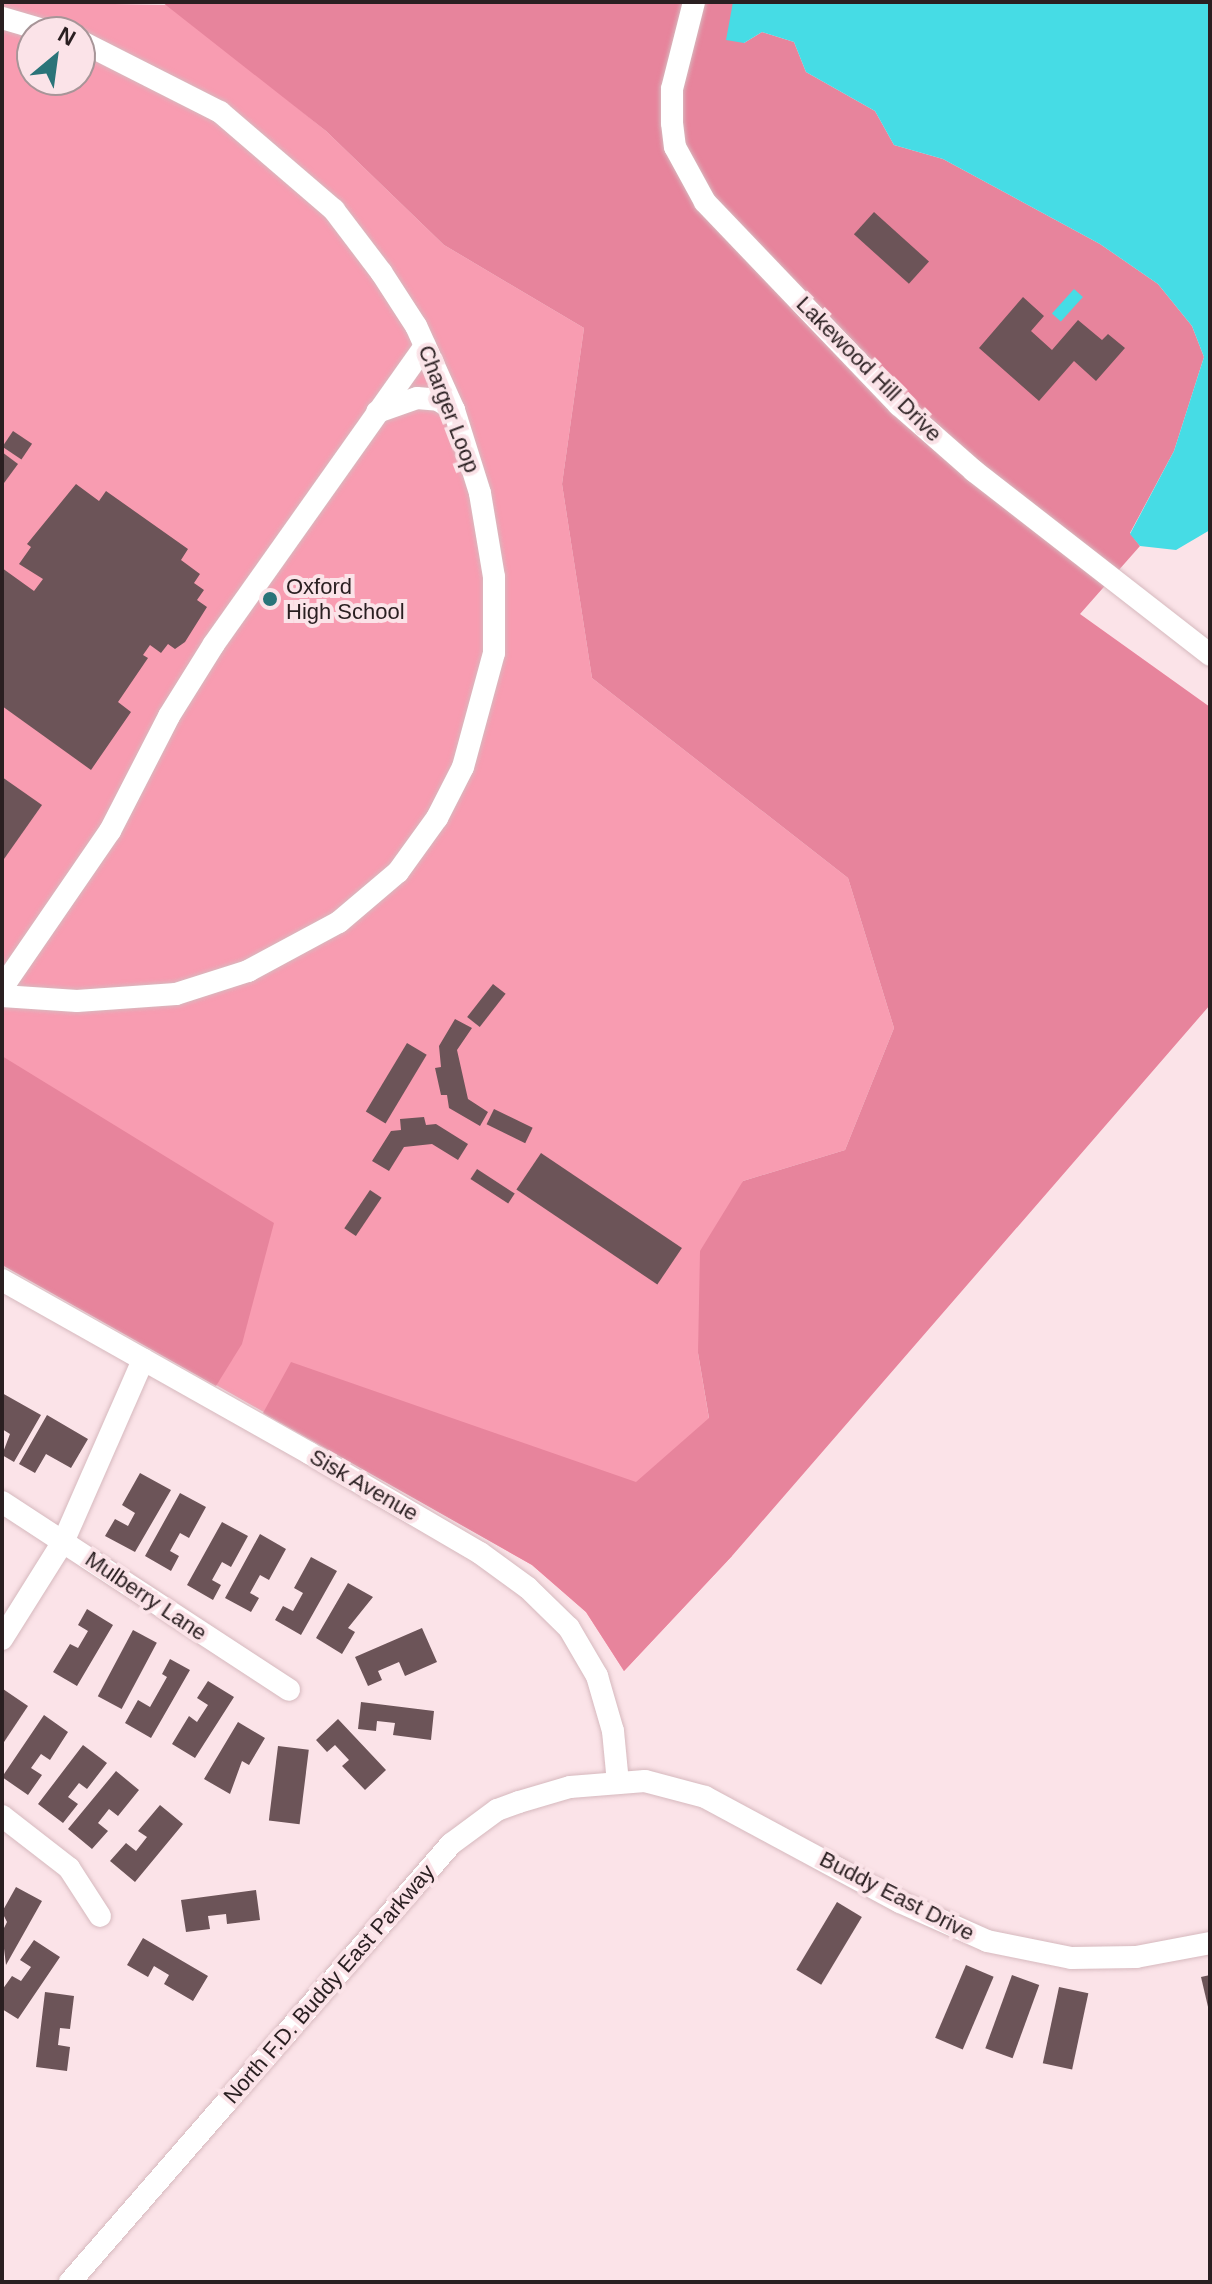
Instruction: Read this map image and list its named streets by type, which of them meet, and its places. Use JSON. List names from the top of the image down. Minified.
{"streets":{"street":["Lakewood Hill Drive","Charger Loop","Sisk Avenue","Mulberry Lane","Buddy East Drive","North F.D. Buddy East Parkway"]},"crossings":[["Sisk Avenue","North F.D. Buddy East Parkway"],["Buddy East Drive","North F.D. Buddy East Parkway"]],"places":["Oxford High School"],"north":"top right"}
